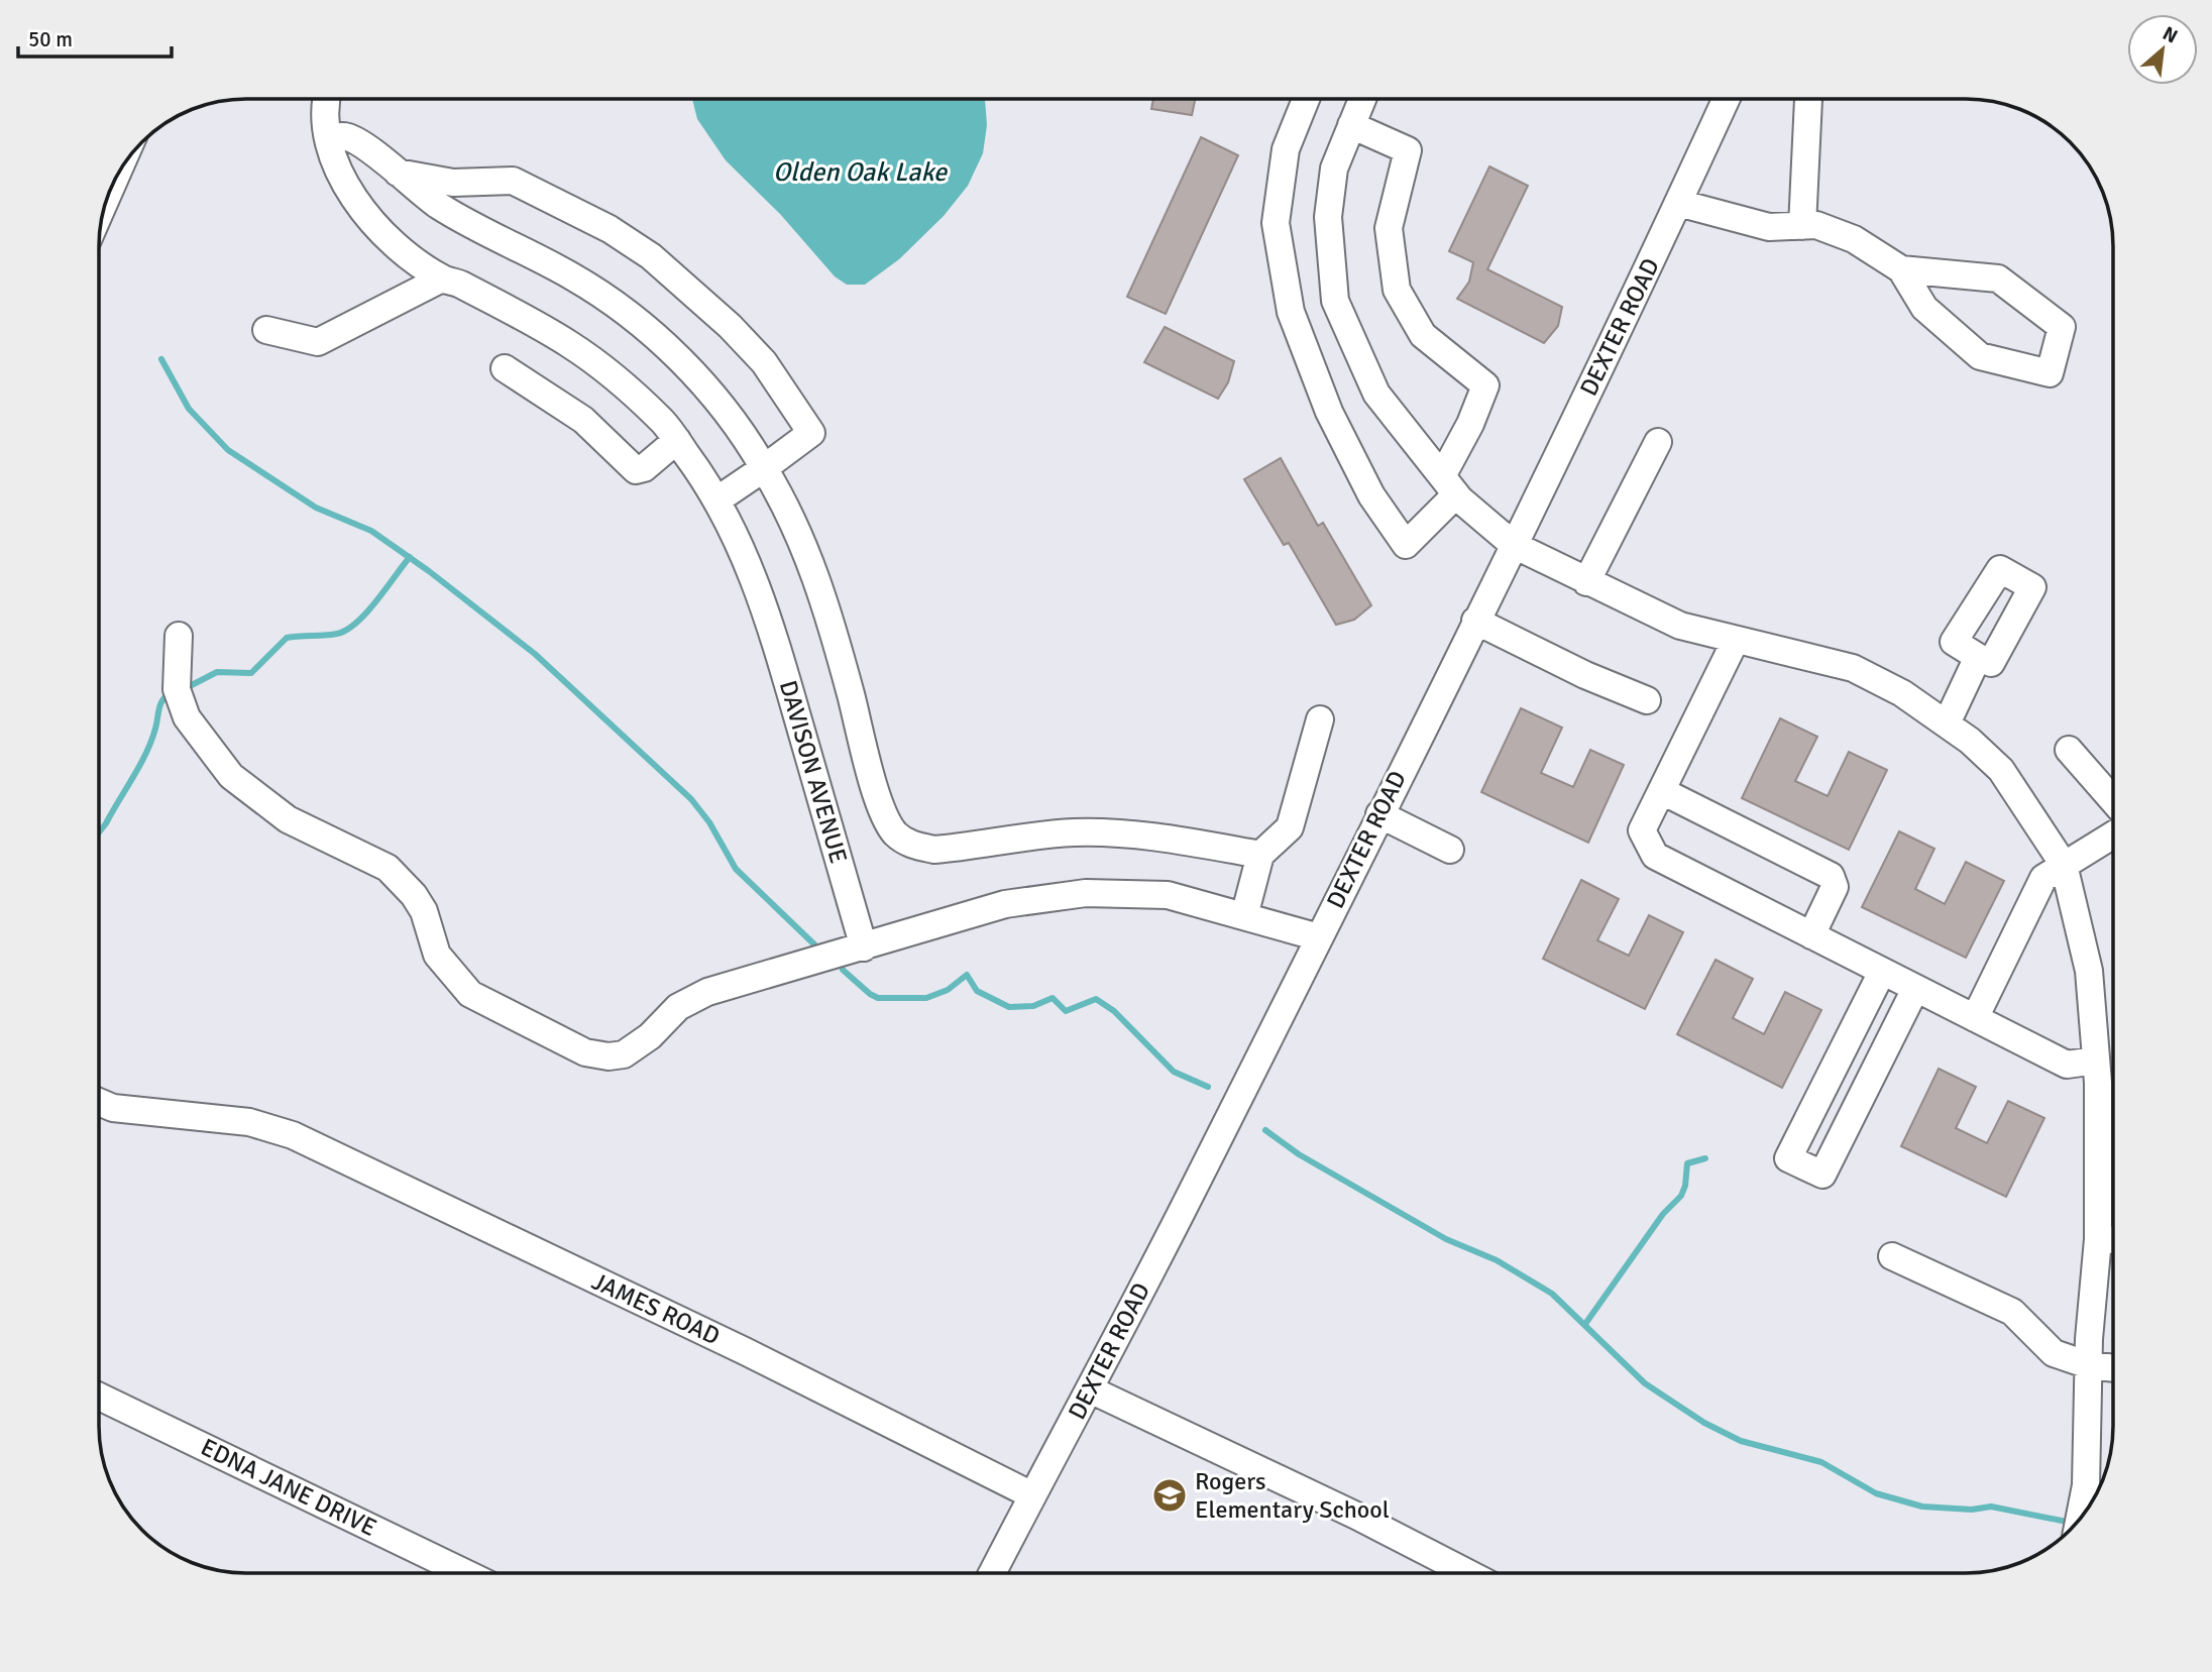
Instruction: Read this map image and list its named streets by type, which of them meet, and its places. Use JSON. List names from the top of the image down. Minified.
{"streets":{"street":["DEXTER ROAD","DAVISON AVENUE","JAMES ROAD","EDNA JANE DRIVE"]},"crossings":[["DEXTER ROAD","JAMES ROAD"]],"water":["Olden Oak Lake"],"places":{"school or university":["Rogers Elementary School"]},"scale_bar":"50 m","north":"top right"}
